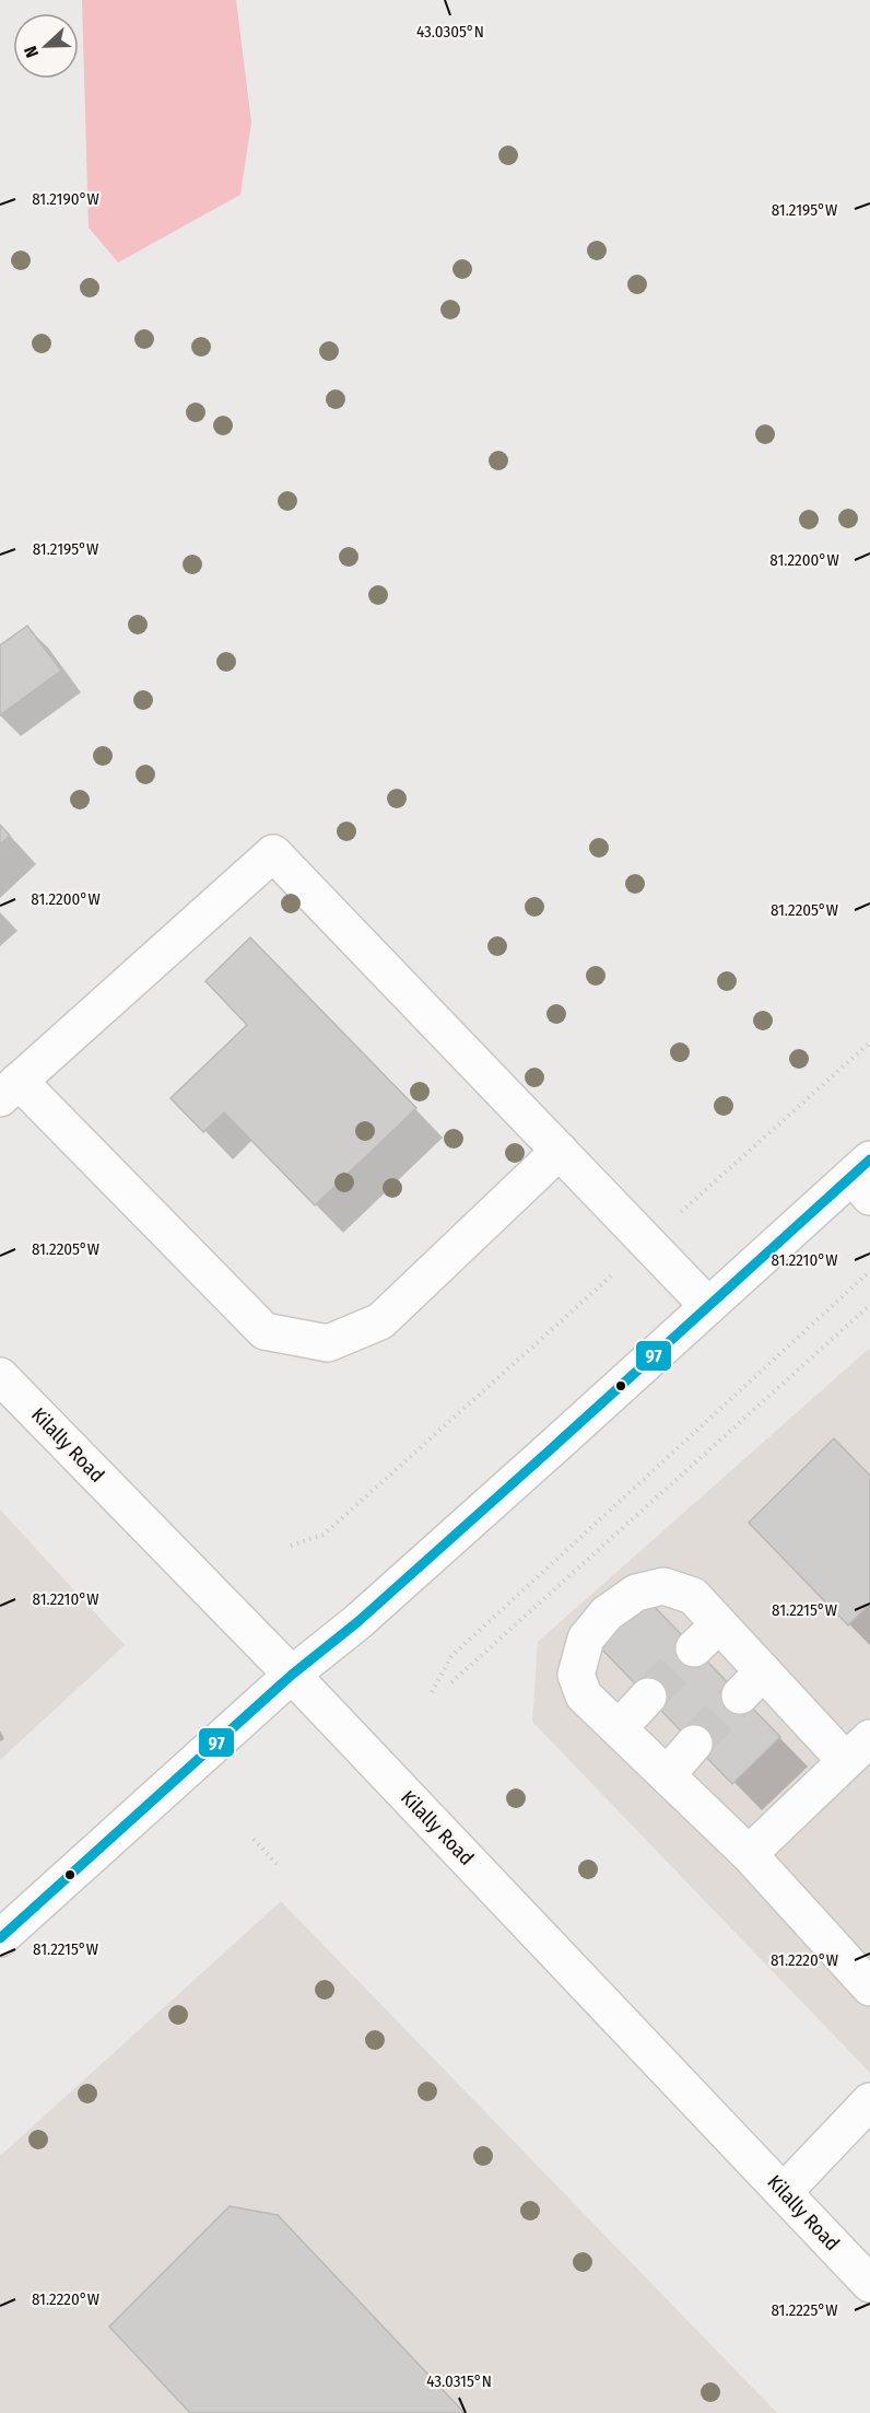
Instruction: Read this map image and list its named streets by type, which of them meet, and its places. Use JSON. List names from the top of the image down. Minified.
{"streets":{"street":["Kilally Road"]},"lines":["transit line 97"],"north":"left","coordinates":["43.0305°N","81.2190°W","81.2195°W","81.2200°W","81.2205°W","81.2210°W","81.2215°W","81.2220°W","81.2225°W","43.0315°N"]}
